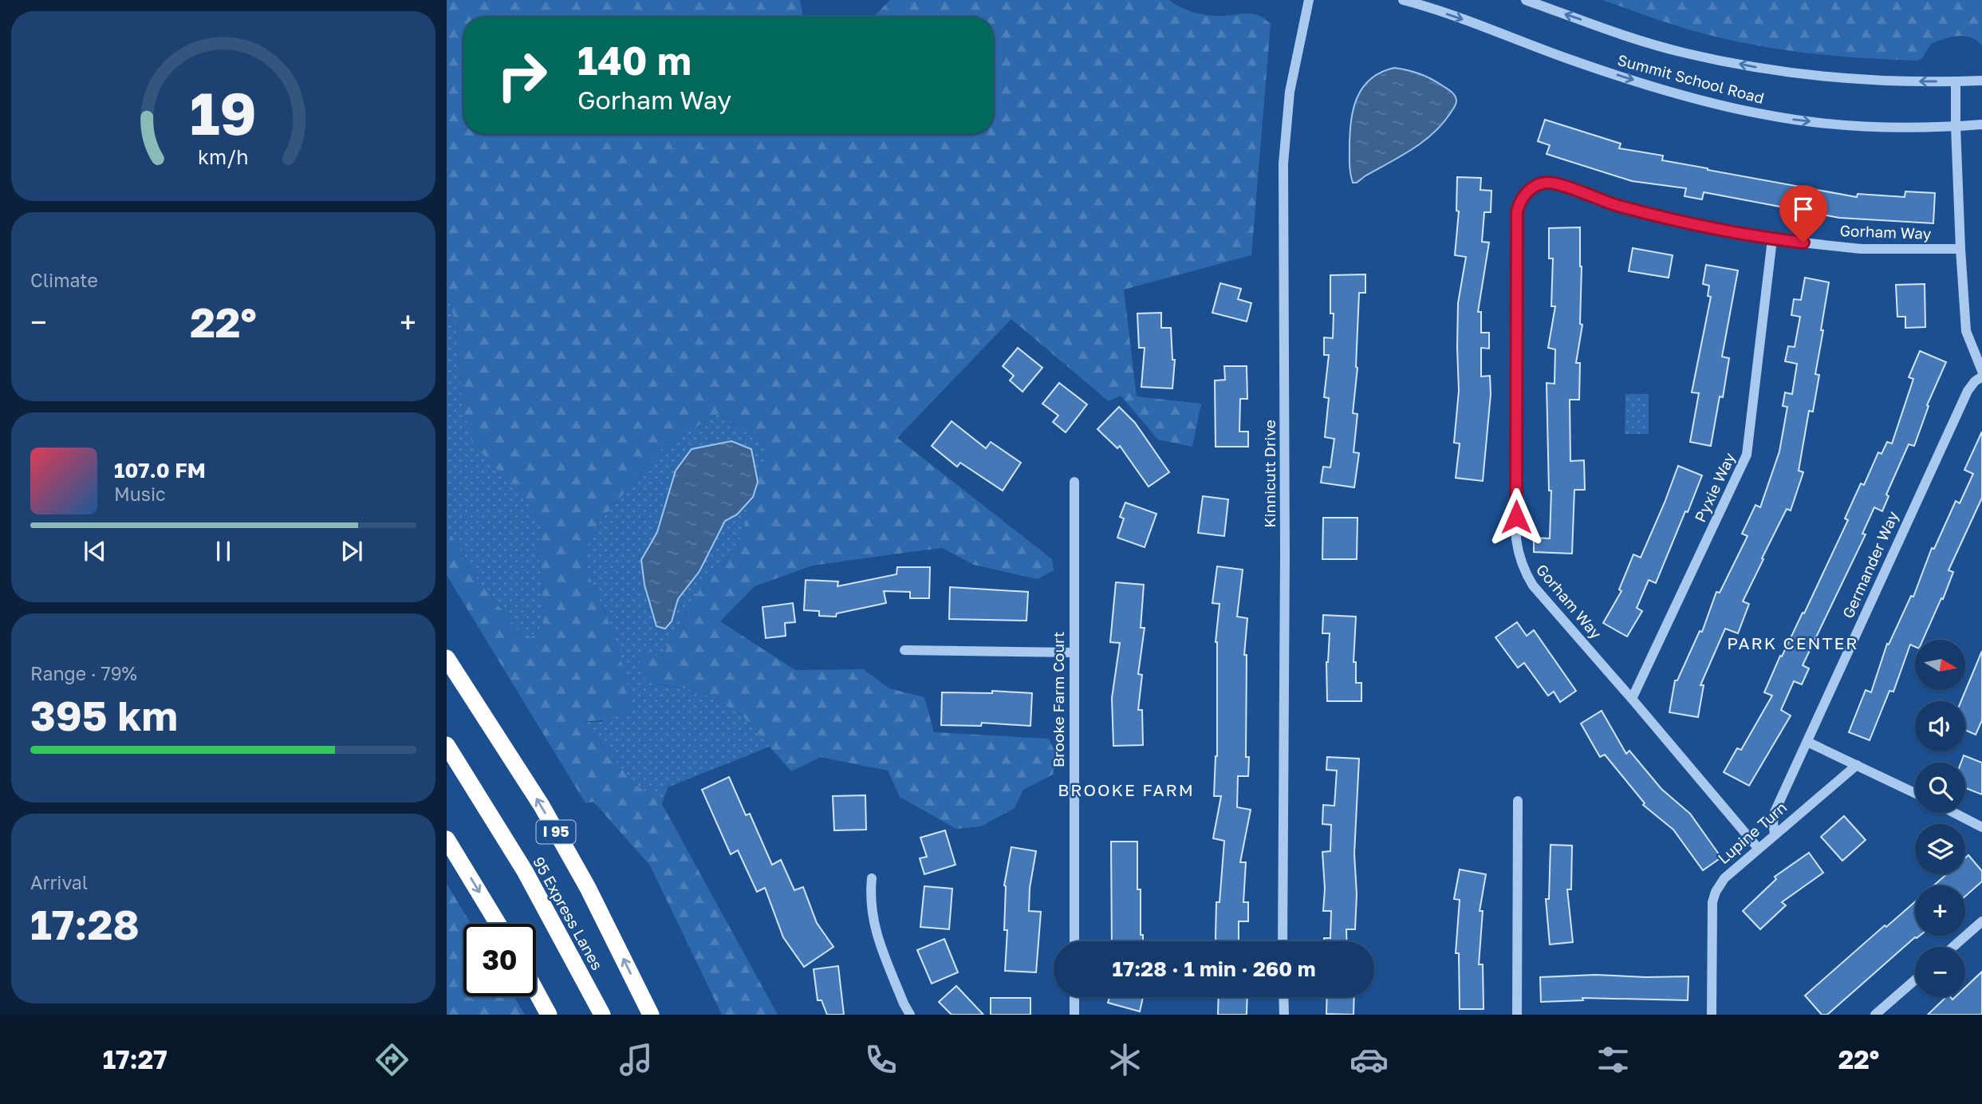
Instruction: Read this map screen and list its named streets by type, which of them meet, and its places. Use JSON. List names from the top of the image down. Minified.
{"streets":{"highway":["I 95","95 Express Lanes"],"street":["Summit School Road","Gorham Way","Kinnicutt Drive","Pyxie Way","Germander Way","Brooke Farm Court","Lupine Turn"]},"crossings":[["Gorham Way","Pyxie Way"],["Gorham Way","Lupine Turn"],["Germander Way","Lupine Turn"]],"districts":["PARK CENTER","BROOKE FARM"],"north":"right","page":{"turn":["140 m","Gorham Way"],"tile":["Climate",["Range · 79%","395 km"],["Arrival","17:28"]],"heat":["−","22°","+"],"song":["107.0 FM","Music"],"map_buttons":["+","−"],"limit":"30","trip":"17:28 · 1 min · 260 m","tabs":["17:27","22°"],"gauge":["19","km/h"]}}
